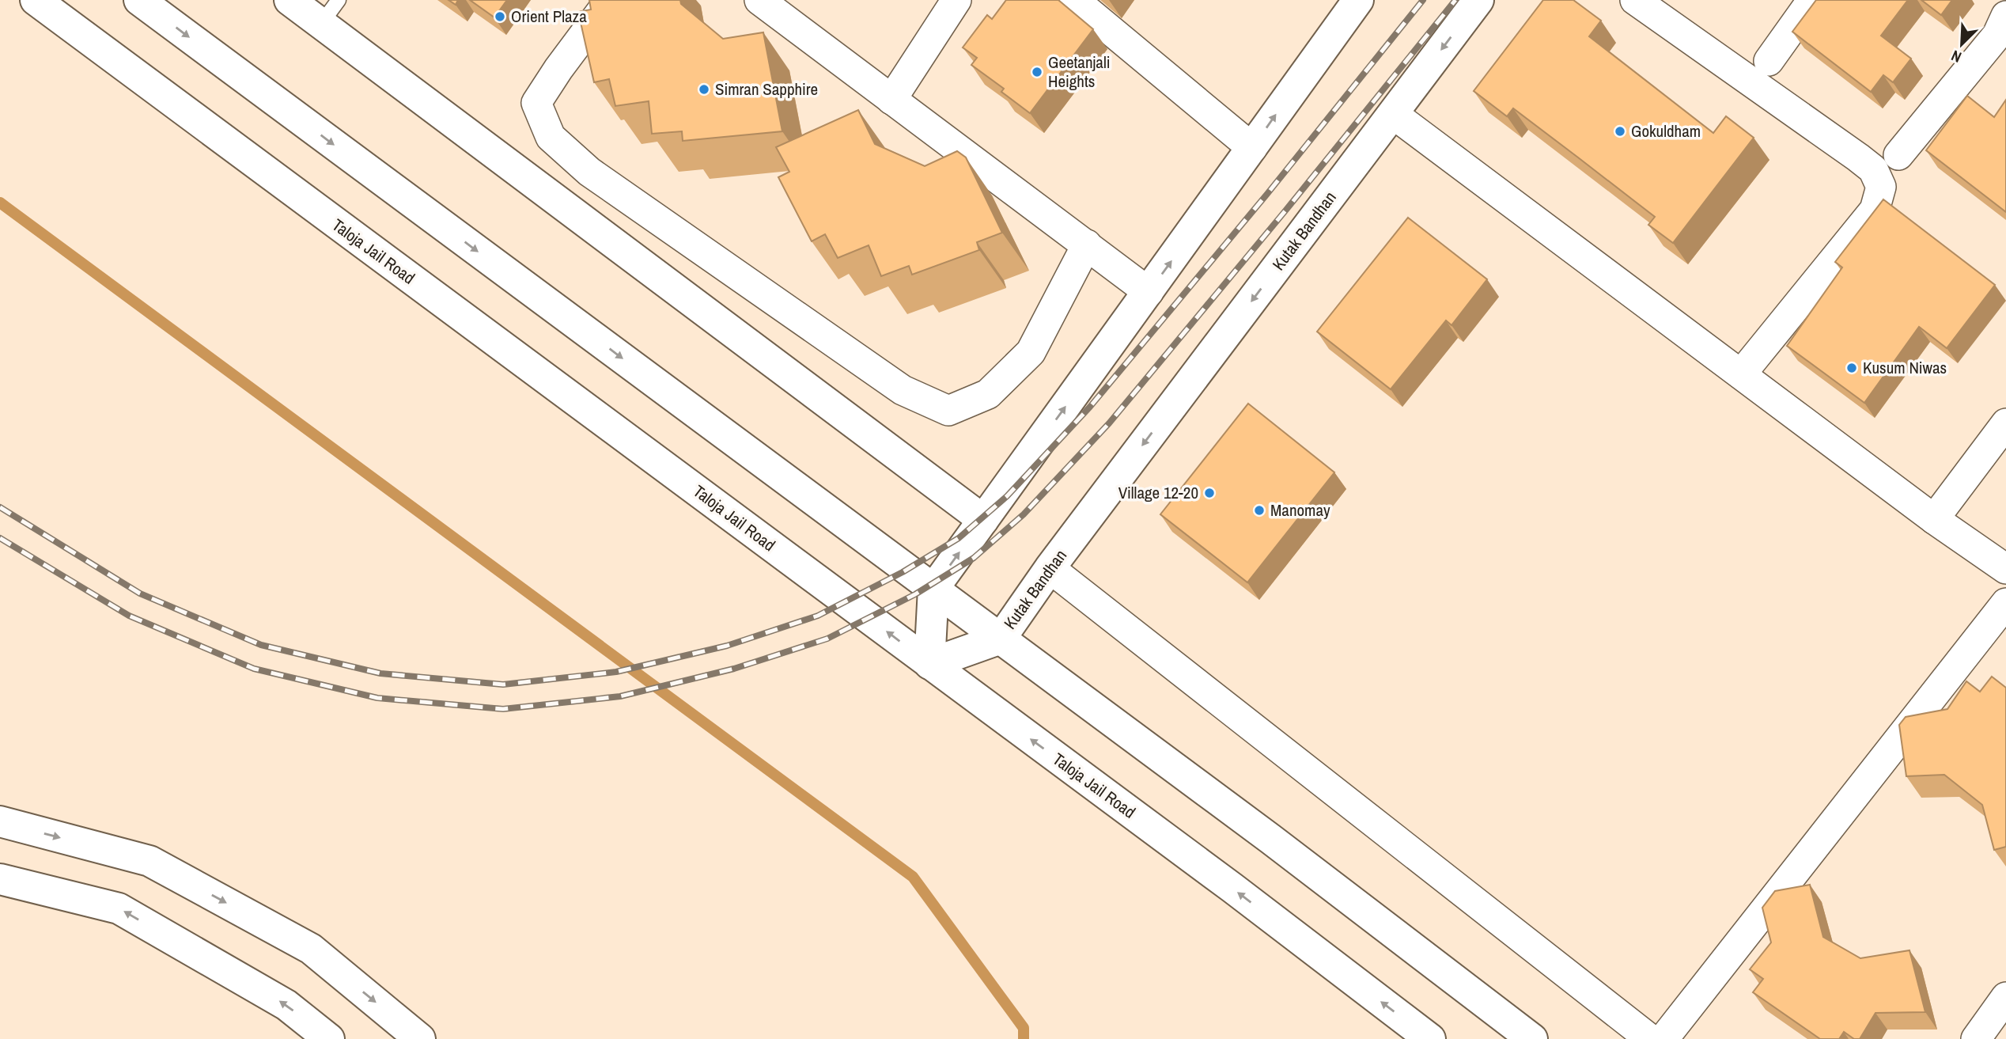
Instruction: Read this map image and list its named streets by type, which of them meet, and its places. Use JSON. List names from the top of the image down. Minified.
{"streets":{"main road":["Kutak Bandhan","Taloja Jail Road"]},"crossings":[["Kutak Bandhan","Taloja Jail Road"]],"places":["Orient Plaza","Geetanjali Heights","Simran Sapphire","Gokuldham","Kusum Niwas","Village 12-20","Manomay"],"north":"bottom left"}
